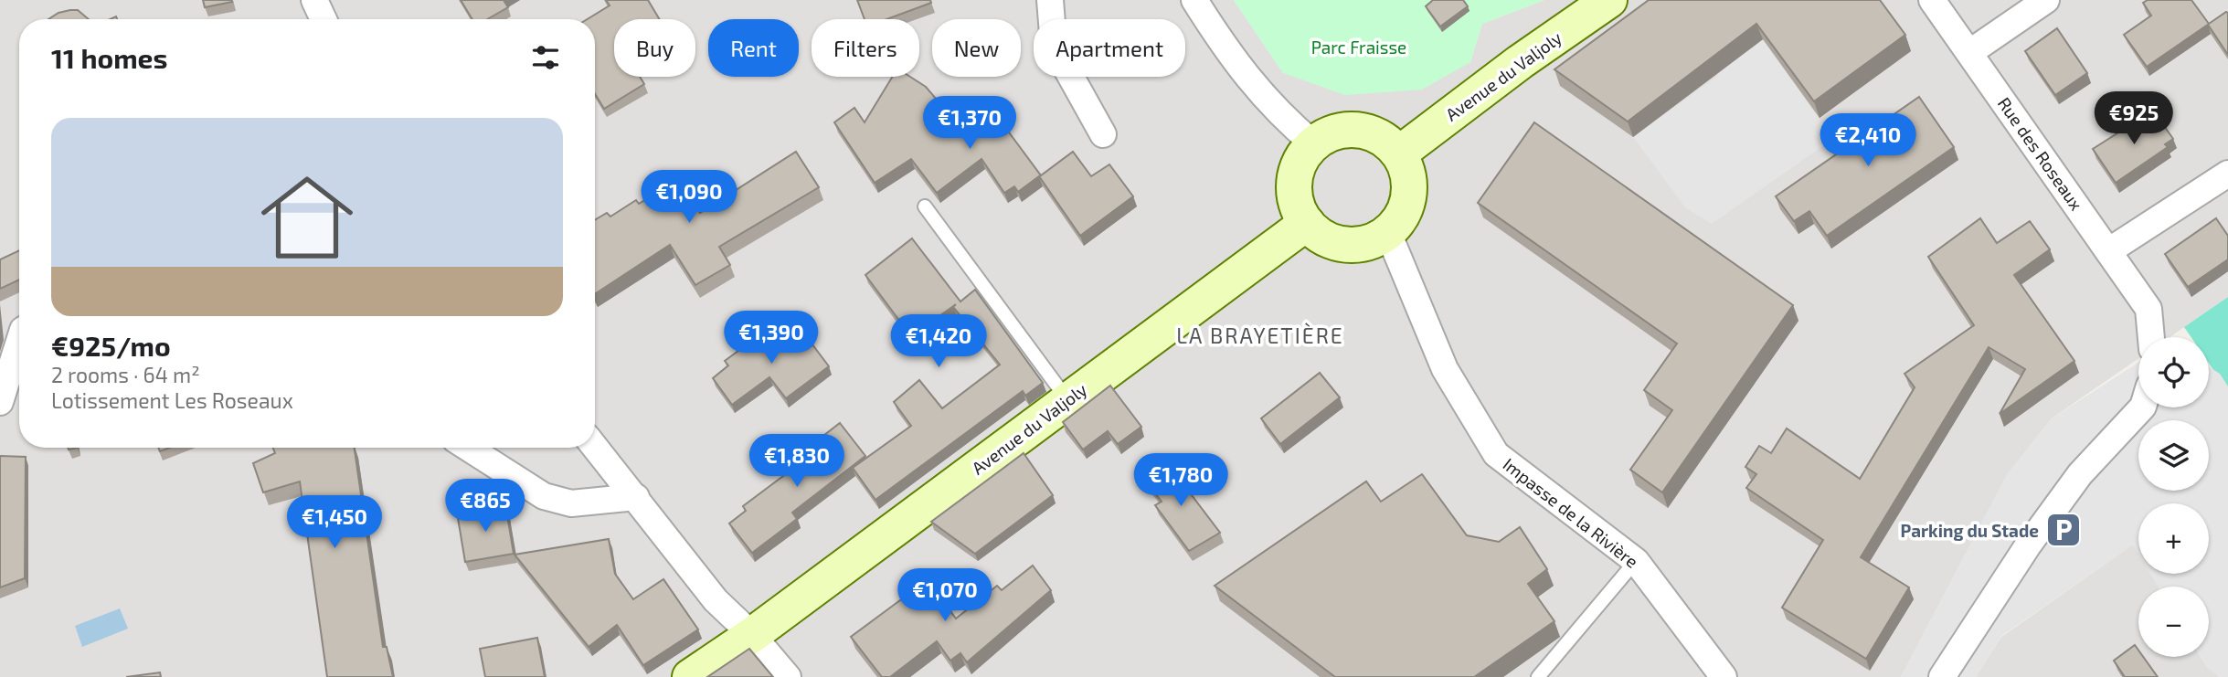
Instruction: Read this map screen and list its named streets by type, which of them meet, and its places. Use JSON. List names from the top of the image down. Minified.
{"streets":{"main road":["Avenue du Valjoly"],"street":["Rue des Roseaux","Impasse de la Rivière"]},"crossings":[["Avenue du Valjoly","Impasse de la Rivière"]],"districts":["LA BRAYETIÈRE"],"parks":["Parc Fraisse"],"places":{"parking":["Parking du Stade"]},"page":{"chip":["Buy","Rent","Filters","New","Apartment"],"heading":"11 homes","price":["€925","€1,370","€2,410","€1,090","€1,390","€1,420","€1,830","€1,780","€865","€1,450","€1,070"],"list":[{"name":"€925/mo","note":"2 rooms · 64 m² · Lotissement Les Roseaux"}],"map_buttons":["+","−"]}}
